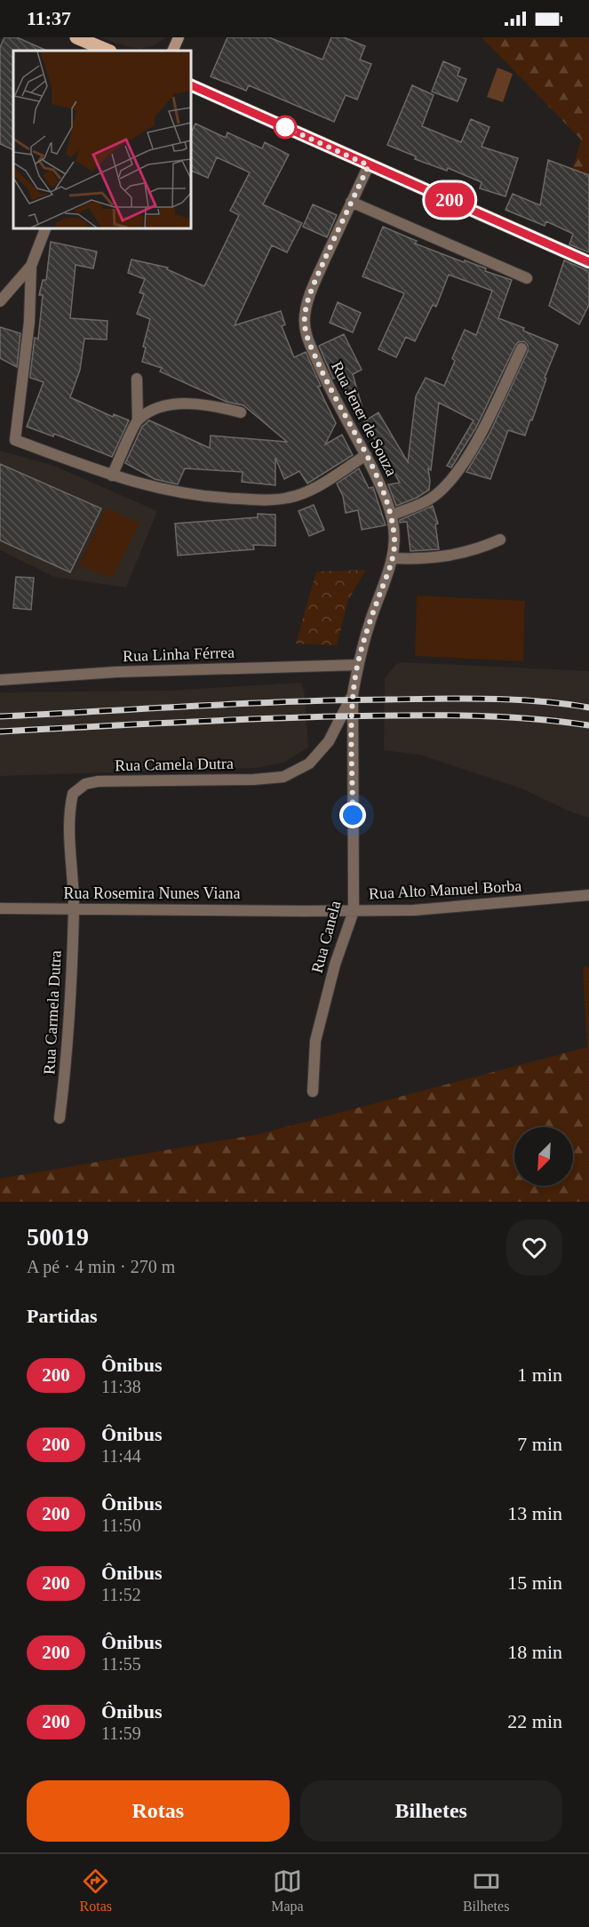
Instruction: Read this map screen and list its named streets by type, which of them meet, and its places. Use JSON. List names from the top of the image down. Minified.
{"streets":{"street":["Rua Jener de Souza","Rua Linha Férrea","Rua Camela Dutra","Rua Alto Manuel Borba","Rua Rosemira Nunes Viana","Rua Canela","Rua Carmela Dutra"]},"crossings":[["Rua Jener de Souza","Rua Linha Férrea"],["Rua Jener de Souza","Rua Camela Dutra"],["Rua Jener de Souza","Rua Canela"],["Rua Camela Dutra","Rua Rosemira Nunes Viana"],["Rua Camela Dutra","Rua Carmela Dutra"],["Rua Alto Manuel Borba","Rua Rosemira Nunes Viana"],["Rua Alto Manuel Borba","Rua Canela"],["Rua Rosemira Nunes Viana","Rua Carmela Dutra"]],"lines":["bus line 200"],"north":"bottom left","page":{"status":"11:37","on_map":"200","heading":[["50019","A pé · 4 min · 270 m"],"Partidas"],"list":[{"mark":"200","name":"Ônibus","note":"11:38","value":"1 min"},{"mark":"200","name":"Ônibus","note":"11:44","value":"7 min"},{"mark":"200","name":"Ônibus","note":"11:50","value":"13 min"},{"mark":"200","name":"Ônibus","note":"11:52","value":"15 min"},{"mark":"200","name":"Ônibus","note":"11:55","value":"18 min"},{"mark":"200","name":"Ônibus","note":"11:59","value":"22 min"}],"buttons":["Rotas","Bilhetes"],"tabs":["Rotas","Mapa","Bilhetes"]}}
